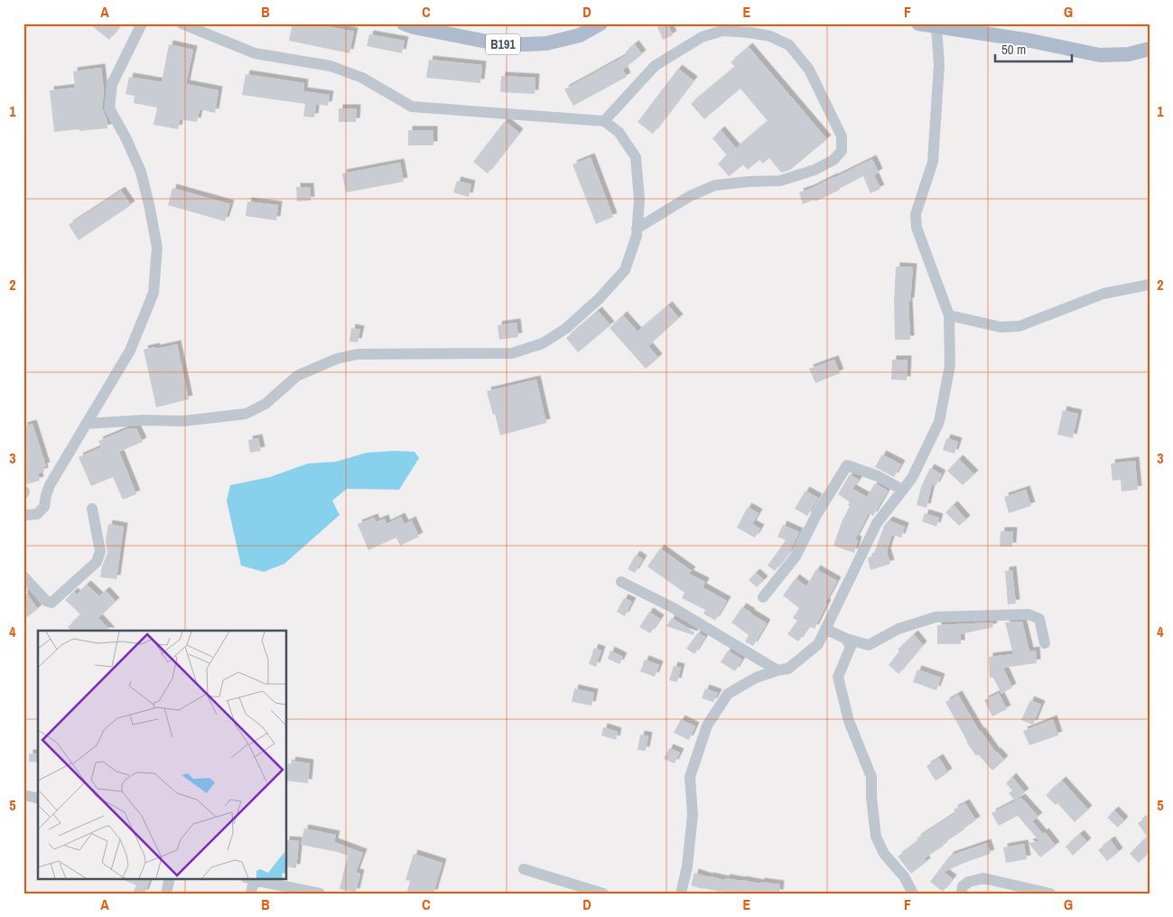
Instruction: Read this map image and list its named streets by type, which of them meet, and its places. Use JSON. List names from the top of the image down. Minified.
{"streets":{"main road":["B191"]},"scale_bar":"50 m","grid":{"columns":["A","B","C","D","E","F","G"],"rows":["1","2","3","4","5"]}}
